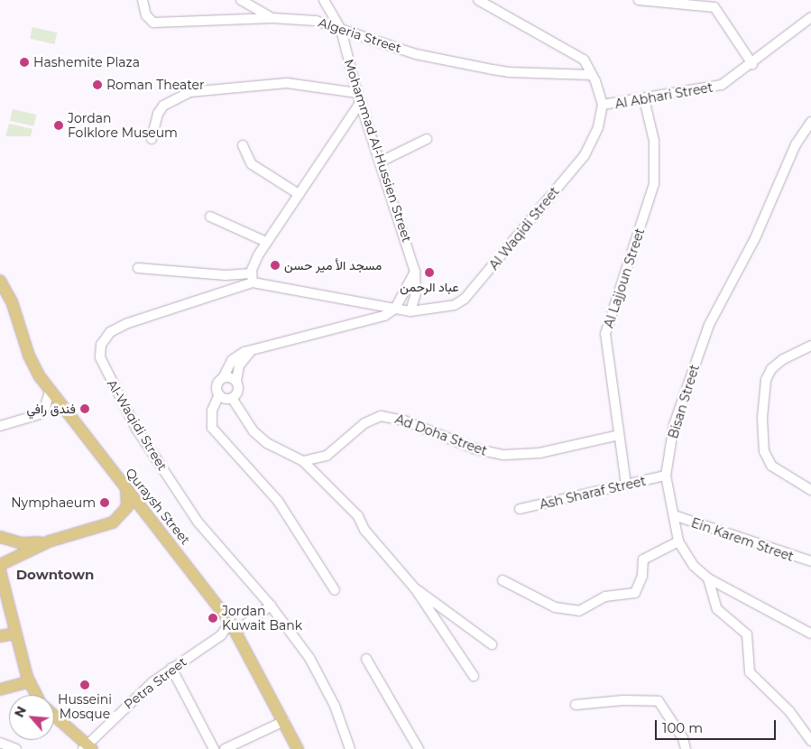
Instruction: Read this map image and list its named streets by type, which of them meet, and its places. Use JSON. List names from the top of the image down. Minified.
{"streets":{"main road":["Quraysh Street"],"street":["Algeria Street","Al Abhari Street","Mohammad Al-Hussien Street","Al Waqidi Street","Al Lajjoun Street","Bisan Street","Al-Waqidi Street","Ad Doha Street","Ash Sharaf Street","Ein Karem Street","Petra Street"]},"crossings":[["Algeria Street","Mohammad Al-Hussien Street"],["Al Abhari Street","Al Waqidi Street"],["Al Abhari Street","Al Lajjoun Street"],["Mohammad Al-Hussien Street","Al Waqidi Street"],["Mohammad Al-Hussien Street","Al-Waqidi Street"],["Al Waqidi Street","Al-Waqidi Street"],["Al Lajjoun Street","Ad Doha Street"],["Al Lajjoun Street","Ash Sharaf Street"],["Bisan Street","Ash Sharaf Street"],["Bisan Street","Ein Karem Street"],["Al-Waqidi Street","Petra Street"],["Quraysh Street","Petra Street"]],"districts":["Downtown"],"places":["Hashemite Plaza","Roman Theater","Jordan Folklore Museum","مسجد الأ مير حسن","عباد الرحمن","فندق رافي","Nymphaeum","Jordan Kuwait Bank","Husseini Mosque"],"scale_bar":"100 m","north":"top left"}
